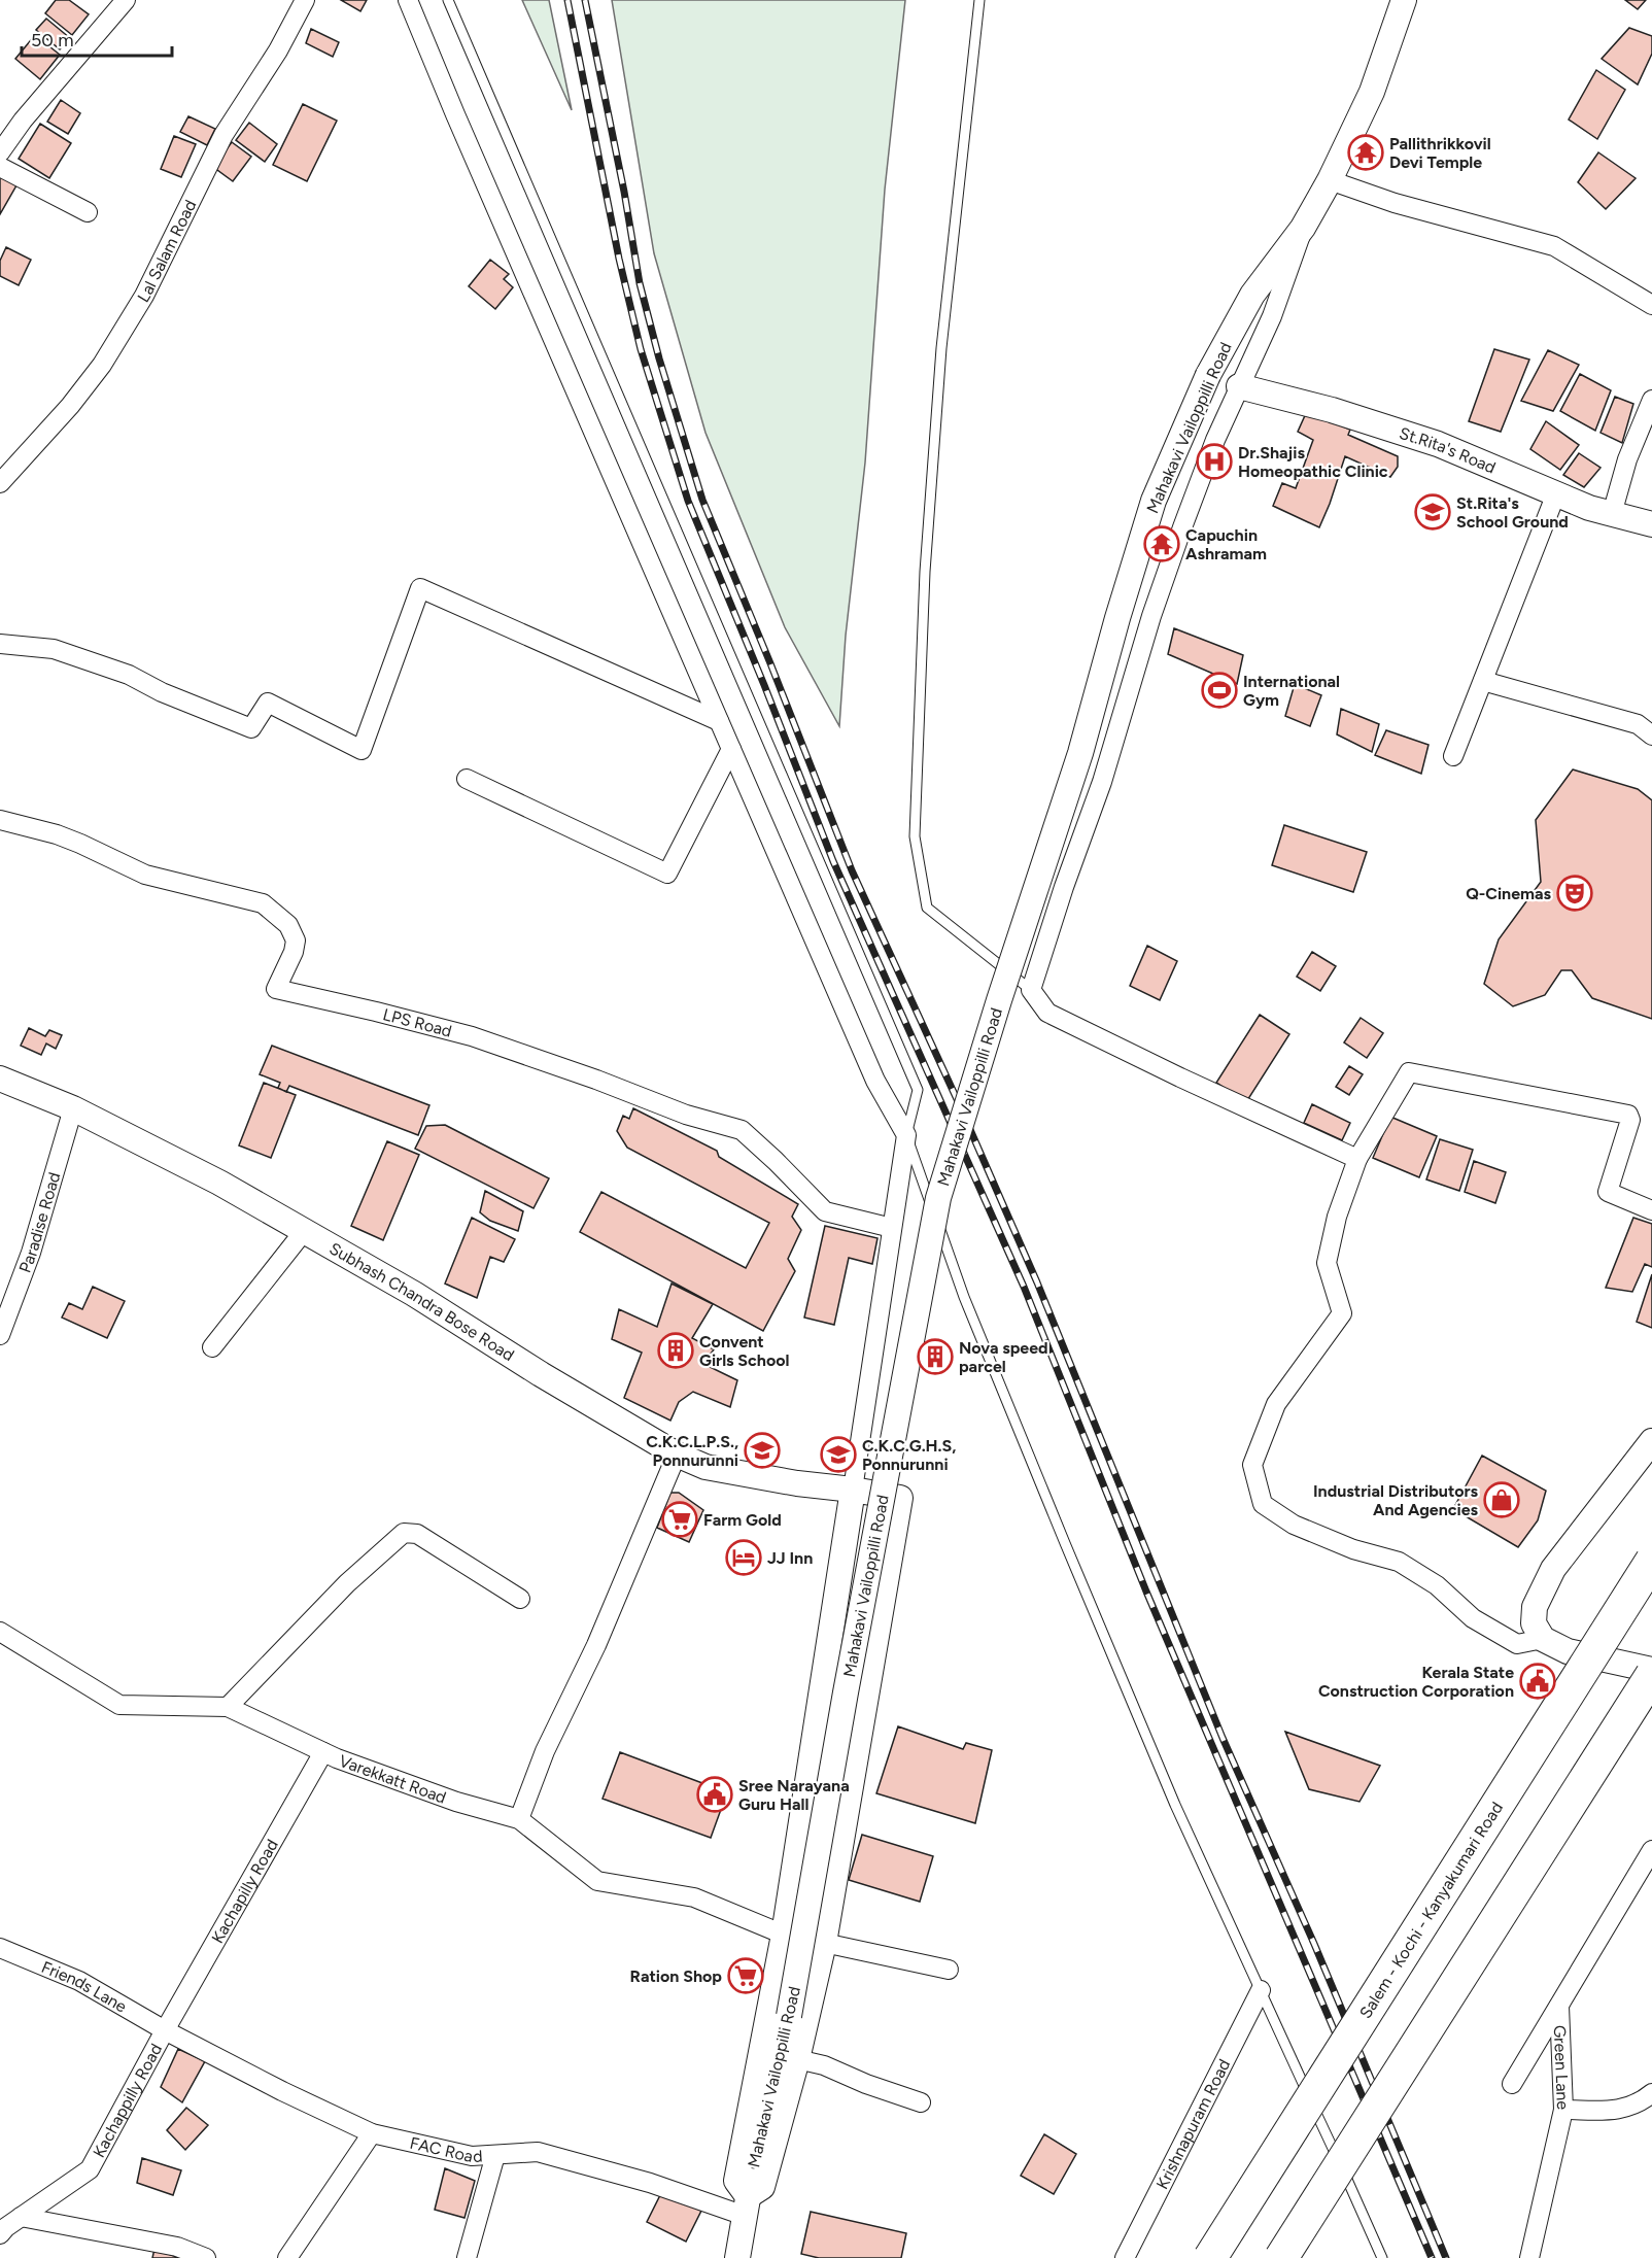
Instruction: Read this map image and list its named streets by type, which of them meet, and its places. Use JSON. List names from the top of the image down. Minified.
{"streets":{"highway":["Salem - Kochi - Kanyakumari Road"],"main road":["Mahakavi Vailoppilli Road","St.Rita's Road","Subhash Chandra Bose Road"],"street":["Lal Salam Road","LPS Road","Paradise Road","Varekkatt Road","Kachapilly Road","Friends Lane","Green Lane","Kachappilly Road","Krishnapuram Road","FAC Road"]},"crossings":[["Mahakavi Vailoppilli Road","FAC Road"],["Paradise Road","Subhash Chandra Bose Road"],["Varekkatt Road","Kachapilly Road"],["Kachapilly Road","Friends Lane"],["Kachapilly Road","Kachappilly Road"],["Kachapilly Road","FAC Road"],["Friends Lane","Kachappilly Road"],["Friends Lane","FAC Road"],["Kachappilly Road","FAC Road"]],"places":{"temple":["Pallithrikkovil Devi Temple","Capuchin Ashramam"],"hospital":["Dr.Shajis Homeopathic Clinic"],"school or university":["St.Rita's School Ground","C.K.C.L.P.S., Ponnurunni","C.K.C.G.H.S, Ponnurunni"],"sports":["International Gym"],"theatre":["Q-Cinemas"],"building":["Convent Girls School","Nova speed parcel"],"shop":["Industrial Distributors And Agencies"],"supermarket":["Farm Gold","Ration Shop"],"hotel":["JJ Inn"],"public building":["Kerala State Construction Corporation","Sree Narayana Guru Hall"]},"scale_bar":"50 m"}
